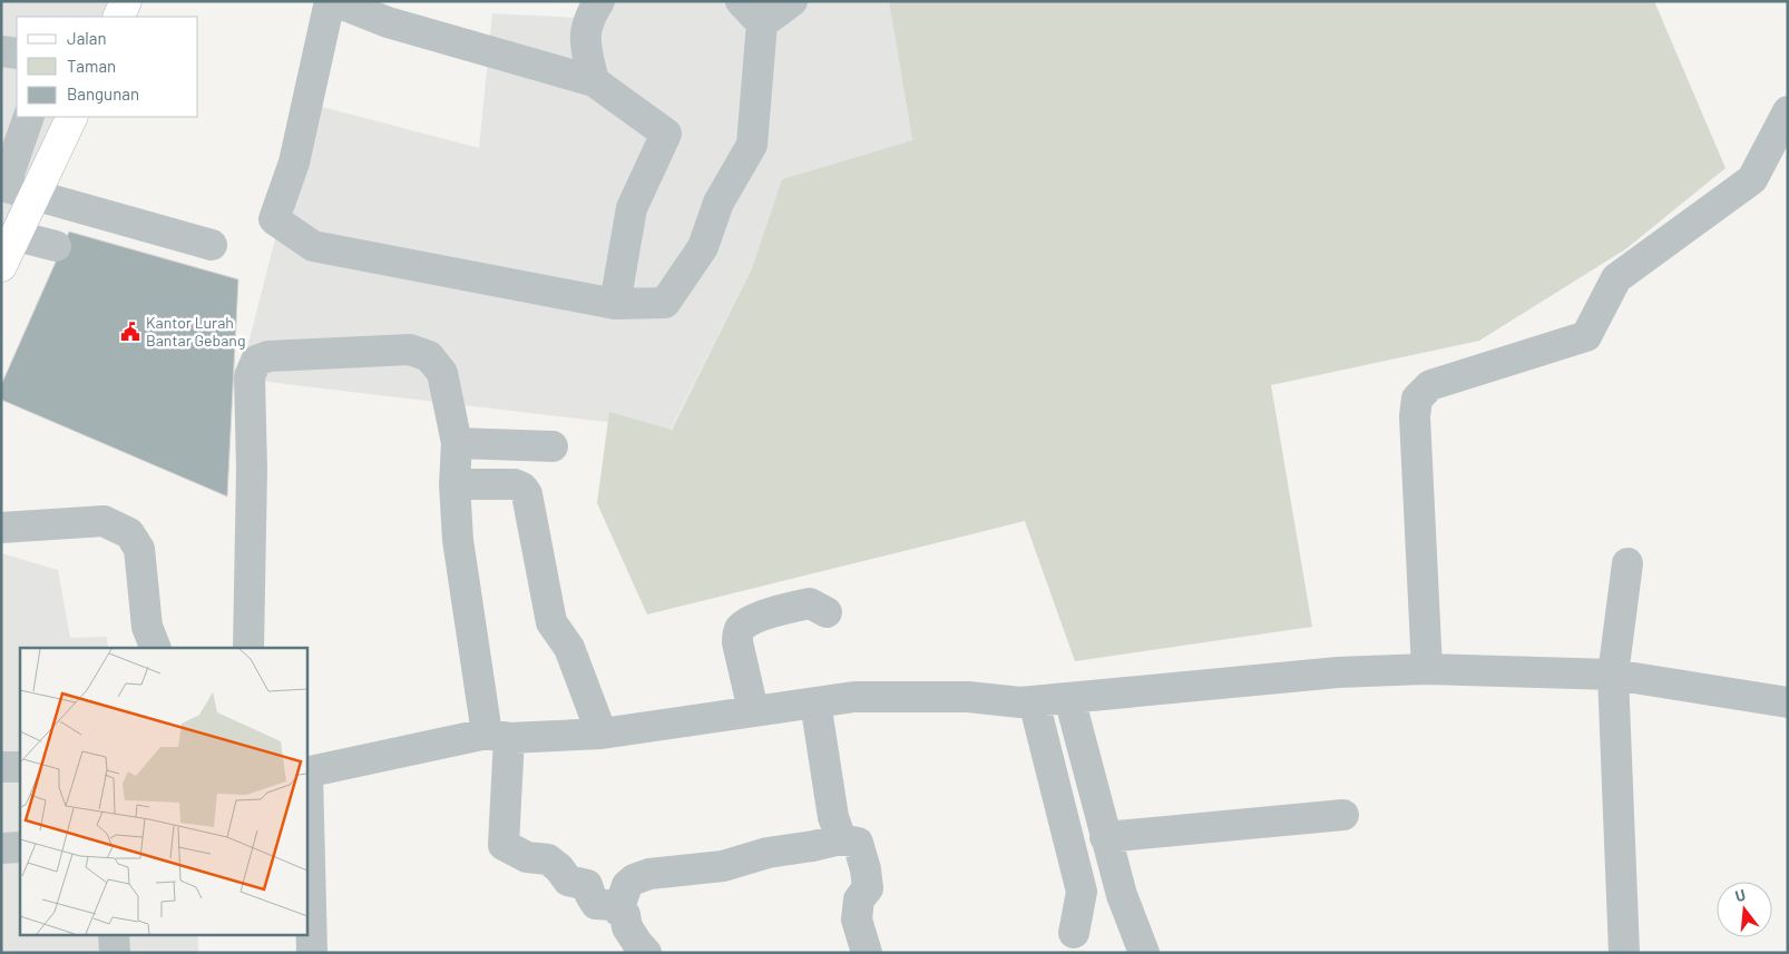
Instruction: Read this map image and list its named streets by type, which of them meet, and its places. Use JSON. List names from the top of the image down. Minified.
{"places":{"public building":["Kantor Lurah Bantar Gebang"]},"legend":["Jalan","Taman","Bangunan"],"north":"top"}
